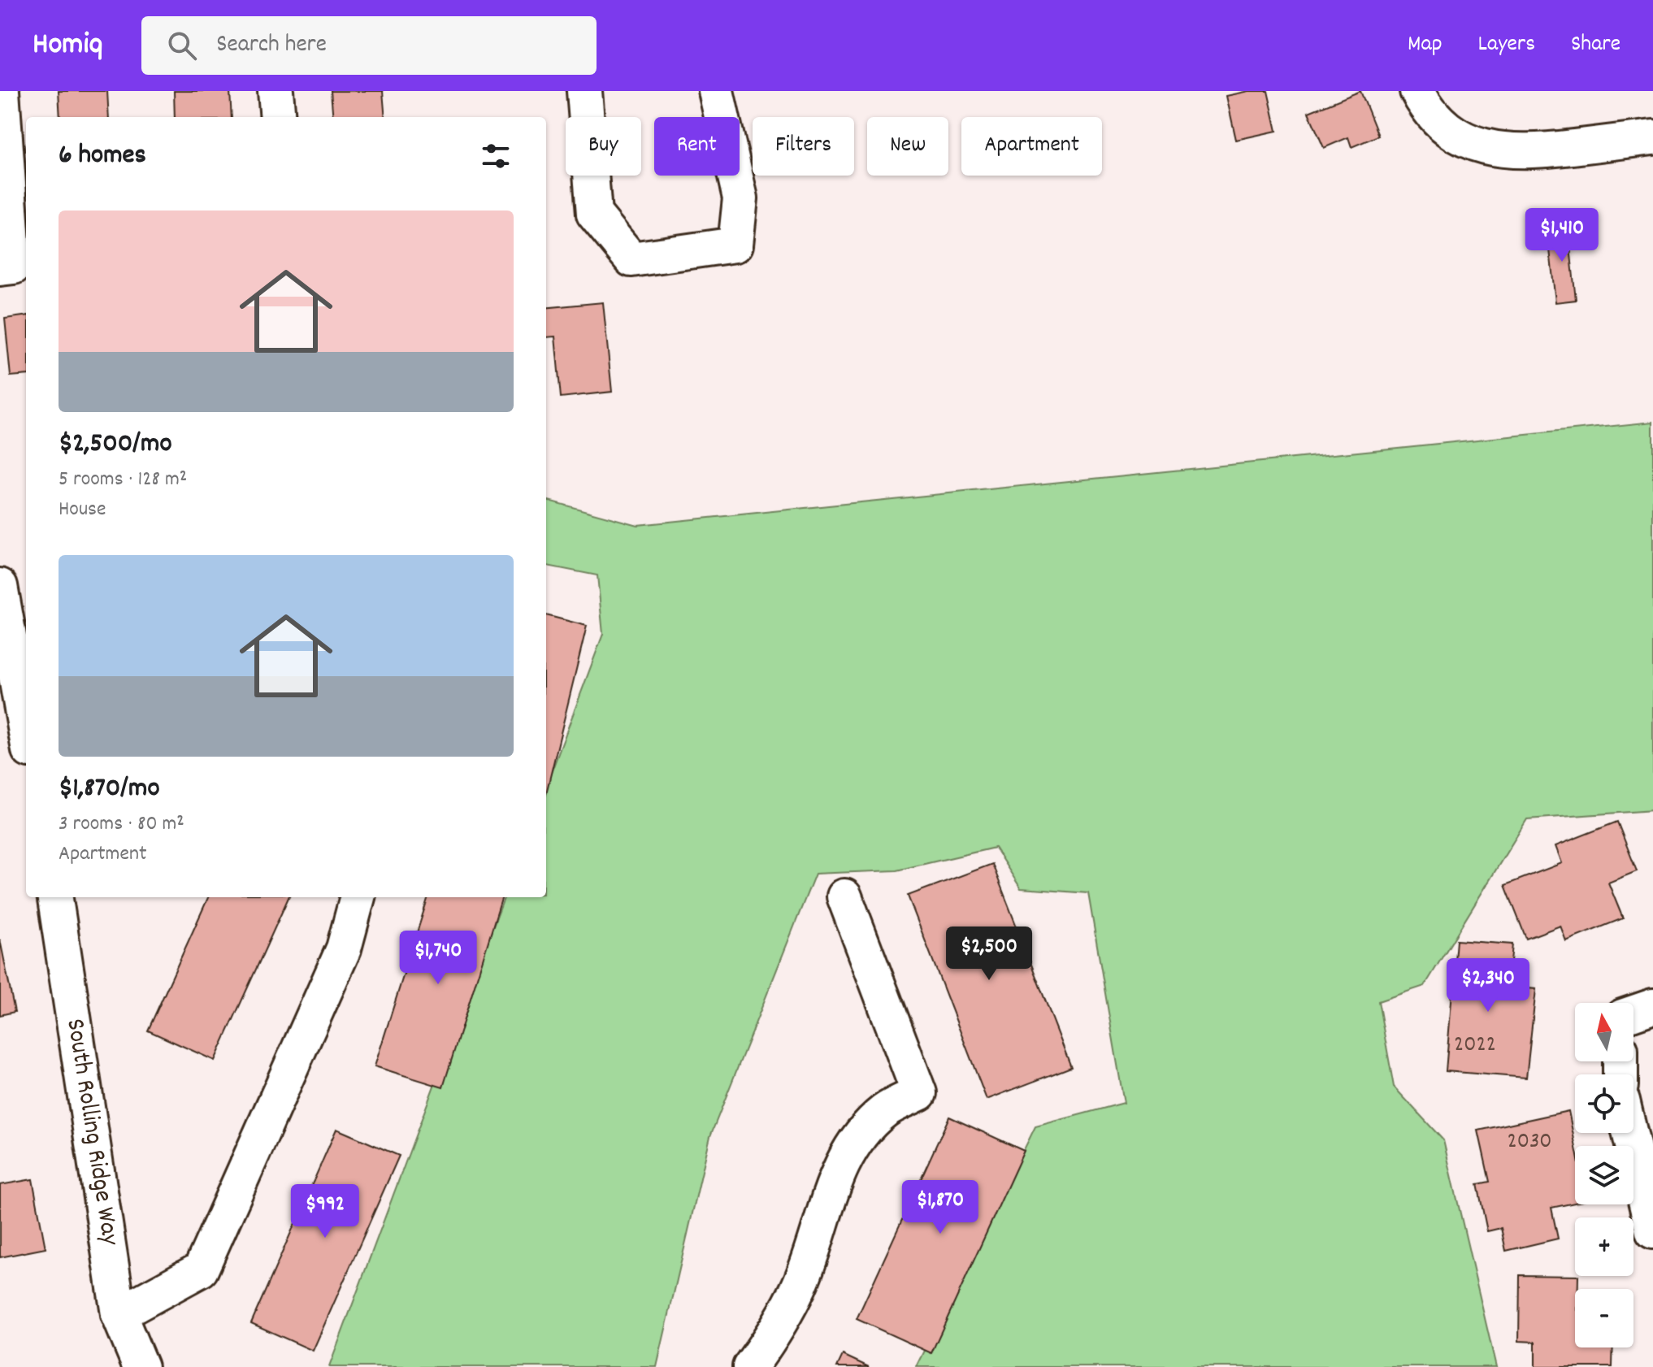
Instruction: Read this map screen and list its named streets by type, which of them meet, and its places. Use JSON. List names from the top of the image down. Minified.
{"streets":{"street":["South Rolling Ridge Way"]},"house_numbers":["2022","2030"],"north":"top","page":{"header":"Homiq","search":"Search here","nav":["Map","Layers","Share"],"chip":["Buy","Rent","Filters","New","Apartment"],"heading":"6 homes","list":[{"name":"$2,500/mo","note":"5 rooms · 128 m² · House"},{"name":"$1,870/mo","note":"3 rooms · 80 m² · Apartment"}],"price":["$1,410","$2,500","$1,740","$2,340","$1,870","$992"],"map_buttons":["+","−"]}}
